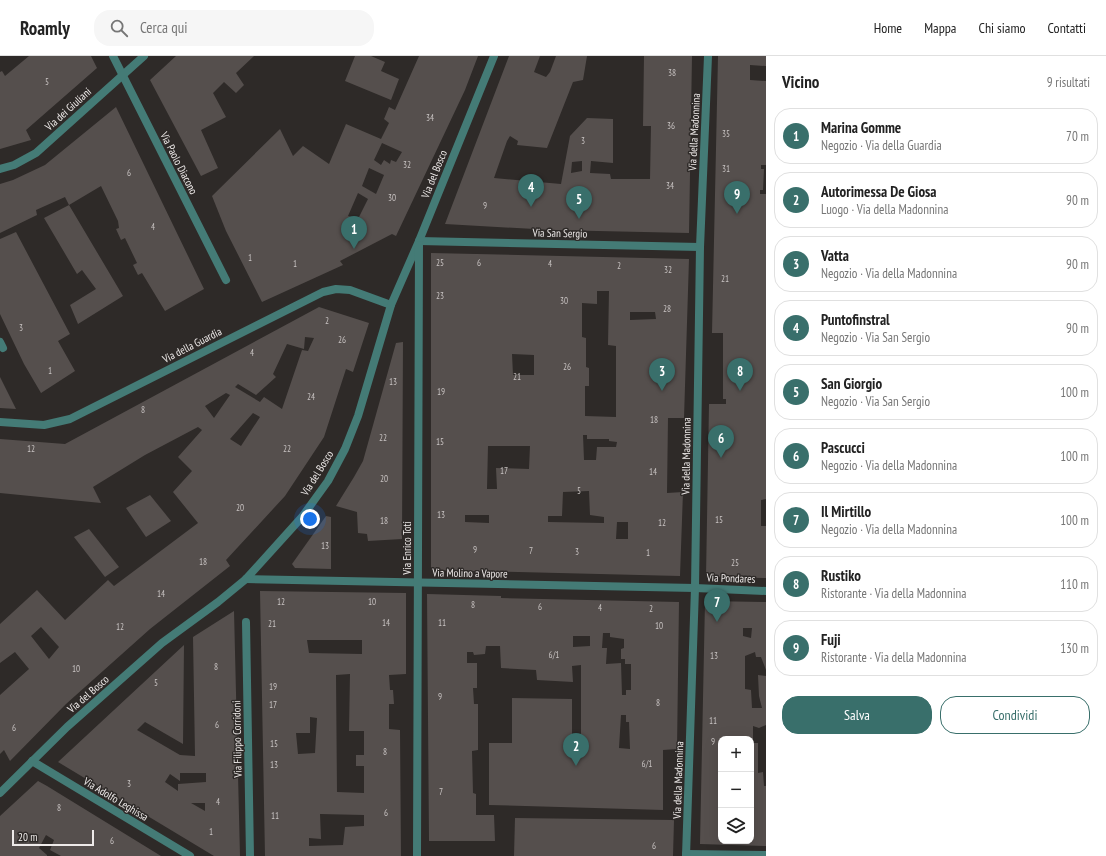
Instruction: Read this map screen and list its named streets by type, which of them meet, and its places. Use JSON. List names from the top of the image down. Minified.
{"streets":{"street":["Via dei Giuliani","Via della Madonnina","Via Paolo Diacono","Via del Bosco","Via San Sergio","Via della Guardia","Via Enrico Toti","Via Molino a Vapore","Via Pondares","Via Filippo Corridoni","Via Adolfo Leghissa"]},"crossings":[["Via dei Giuliani","Via Paolo Diacono"],["Via della Madonnina","Via San Sergio"],["Via della Madonnina","Via Molino a Vapore"],["Via della Madonnina","Via Pondares"],["Via del Bosco","Via San Sergio"],["Via del Bosco","Via della Guardia"],["Via del Bosco","Via Enrico Toti"],["Via del Bosco","Via Molino a Vapore"],["Via del Bosco","Via Adolfo Leghissa"],["Via San Sergio","Via Enrico Toti"],["Via Enrico Toti","Via Molino a Vapore"],["Via Molino a Vapore","Via Pondares"]],"house_numbers":["38","5","34","36","35","3","32","31","6","34","30","9","4","1","25","6","1","4","2","32","21","23","30","28","2","3","26","4","26","1","21","13","19","24","8","18","22","15","12","22","17","14","20","5","20","13","15","18","12","13","9","7","3","1","18","25","14","12","10","8","6","4","2","14","11","21","10","12","6/1","13","8","10","5","19","9","8","17","11","6","6","9","15","8","6/1","13","3","7","4","8","6","11","1","6","6"],"scale_bar":"20 m","page":{"header":"Roamly","search":"Cerca qui","nav":["Home","Mappa","Chi siamo","Contatti"],"heading":["Vicino","9 risultati"],"list":[{"mark":"1","name":"Marina Gomme","note":"Negozio · Via della Guardia","value":"70 m"},{"mark":"2","name":"Autorimessa De Giosa","note":"Luogo · Via della Madonnina","value":"90 m"},{"mark":"3","name":"Vatta","note":"Negozio · Via della Madonnina","value":"90 m"},{"mark":"4","name":"Puntofinstral","note":"Negozio · Via San Sergio","value":"90 m"},{"mark":"5","name":"San Giorgio","note":"Negozio · Via San Sergio","value":"100 m"},{"mark":"6","name":"Pascucci","note":"Negozio · Via della Madonnina","value":"100 m"},{"mark":"7","name":"Il Mirtillo","note":"Negozio · Via della Madonnina","value":"100 m"},{"mark":"8","name":"Rustiko","note":"Ristorante · Via della Madonnina","value":"110 m"},{"mark":"9","name":"Fuji","note":"Ristorante · Via della Madonnina","value":"130 m"}],"pins":["4","9","5","1","3","8","6","7","2"],"buttons":["Salva","Condividi"],"map_buttons":["+","−"],"scale":"20 m"}}
